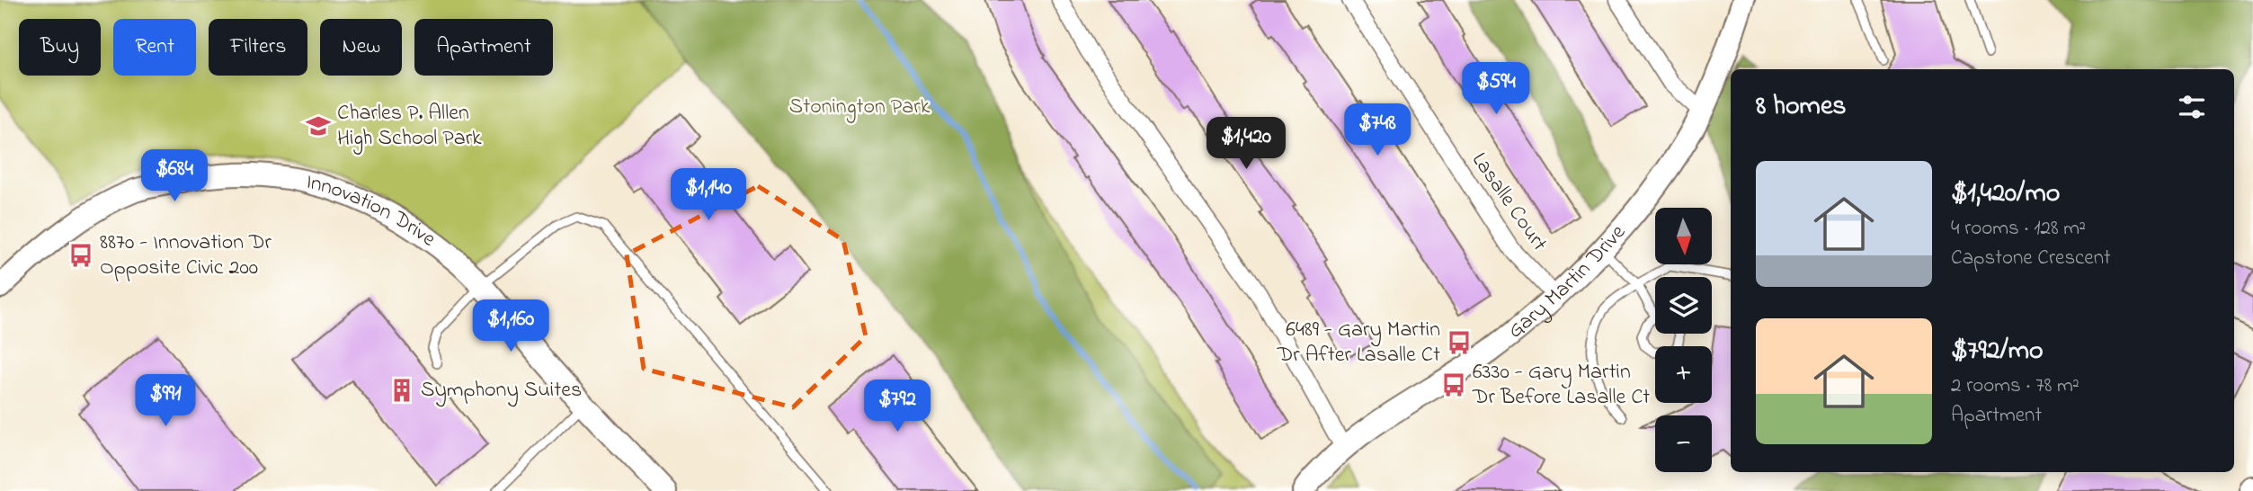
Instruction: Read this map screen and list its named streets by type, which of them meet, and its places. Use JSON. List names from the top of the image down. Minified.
{"streets":{"street":["Lasalle Court","Innovation Drive","Gary Martin Drive"]},"crossings":[["Lasalle Court","Gary Martin Drive"]],"parks":["Stonington Park"],"places":{"school or university":["Charles P. Allen High School Park"],"bus stop":["8870 - Innovation Dr Opposite Civic 200","6489 - Gary Martin Dr After Lasalle Ct","6330 - Gary Martin Dr Before Lasalle Ct"],"building":["Symphony Suites"]},"north":"bottom","page":{"chip":["Buy","Rent","Filters","New","Apartment"],"price":["$594","$748","$1,420","$684","$1,140","$1,160","$991","$792"],"heading":"8 homes","list":[{"name":"$1,420/mo","note":"4 rooms · 128 m² · Capstone Crescent"},{"name":"$792/mo","note":"2 rooms · 78 m² · Apartment"}],"map_buttons":["+","−"]}}
